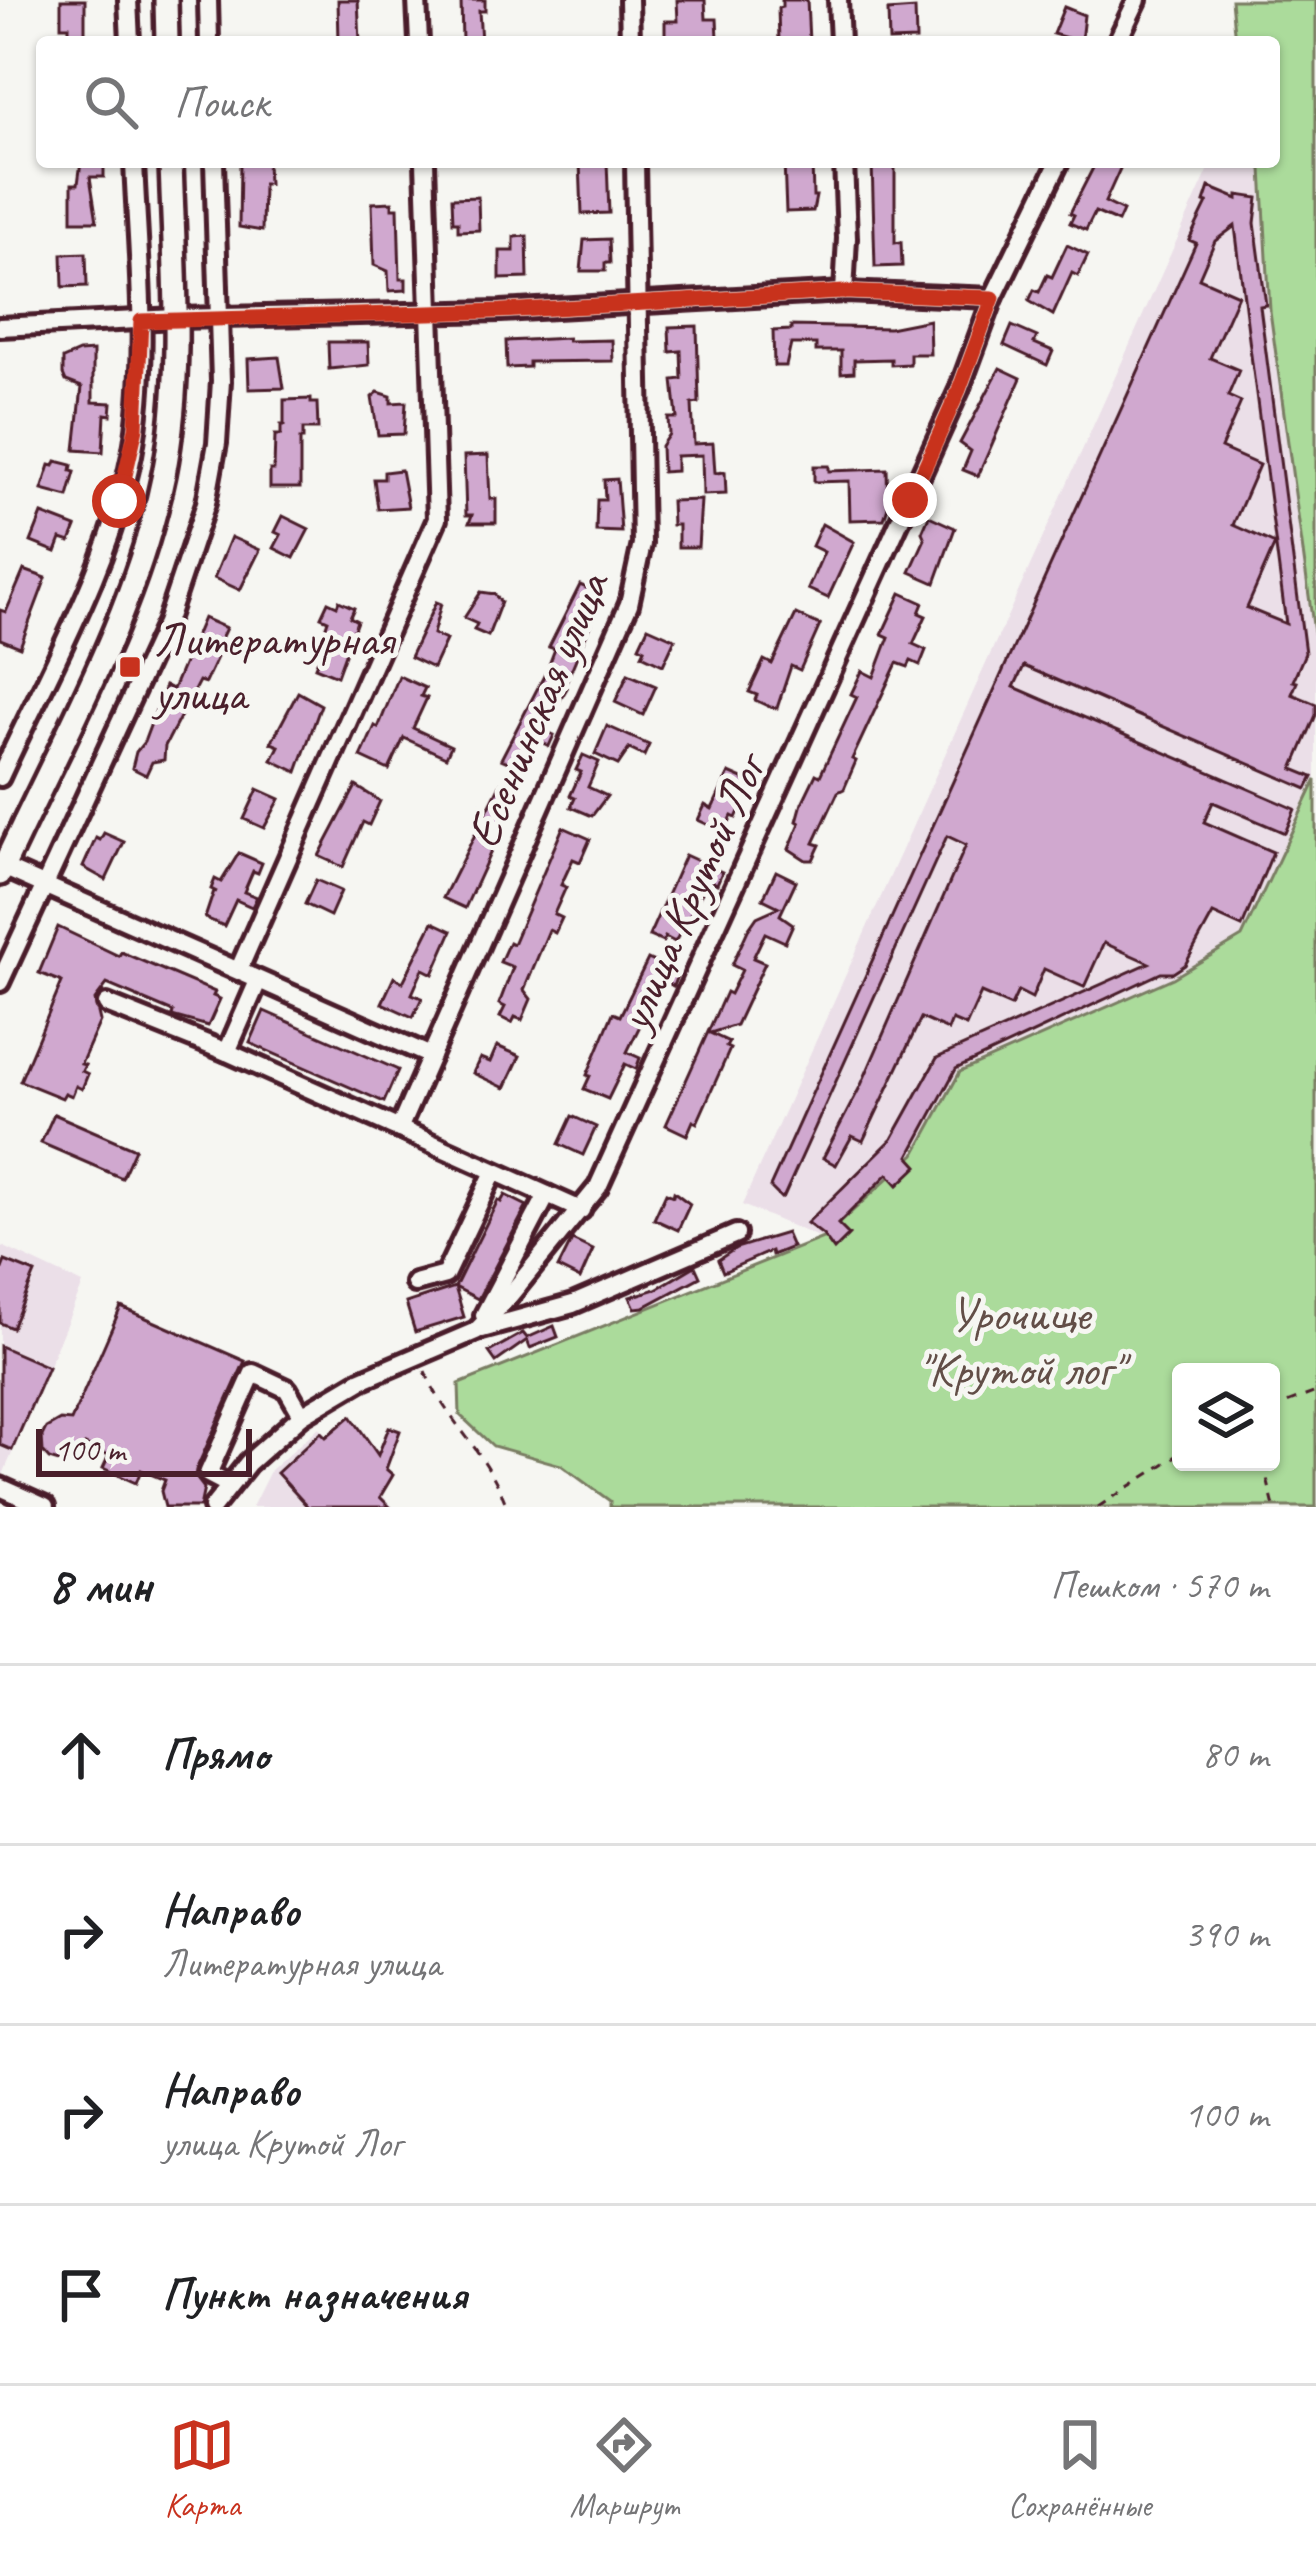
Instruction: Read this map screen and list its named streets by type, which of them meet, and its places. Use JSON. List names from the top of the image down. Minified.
{"streets":{"street":["Есенинская улица","улица Крутой Лог"]},"parks":["Урочище \"Крутой лог\""],"places":{"transit":["Литературная улица"]},"scale_bar":"100 m","page":{"search":"Поиск","scale":"100 m","heading":["8 мин","Пешком · 570 m"],"list":[["Прямо","80 m"],["Направо","Литературная улица","390 m"],["Направо","улица Крутой Лог","100 m"],"Пункт назначения"],"nav":["Карта","Маршрут","Сохранённые"]}}
